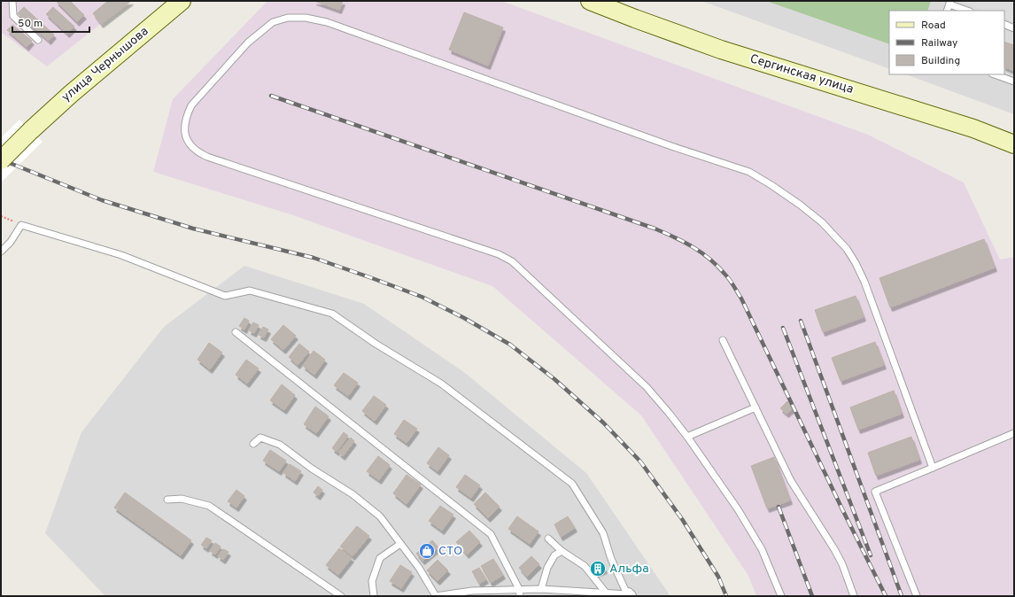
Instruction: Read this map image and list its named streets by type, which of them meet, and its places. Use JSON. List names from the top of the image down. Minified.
{"streets":{"main road":["улица Чернышова","Сергинская улица"]},"places":{"shop":["СТО"],"building":["Альфа"]},"legend":["Road","Railway","Building"],"scale_bar":"50 m"}
